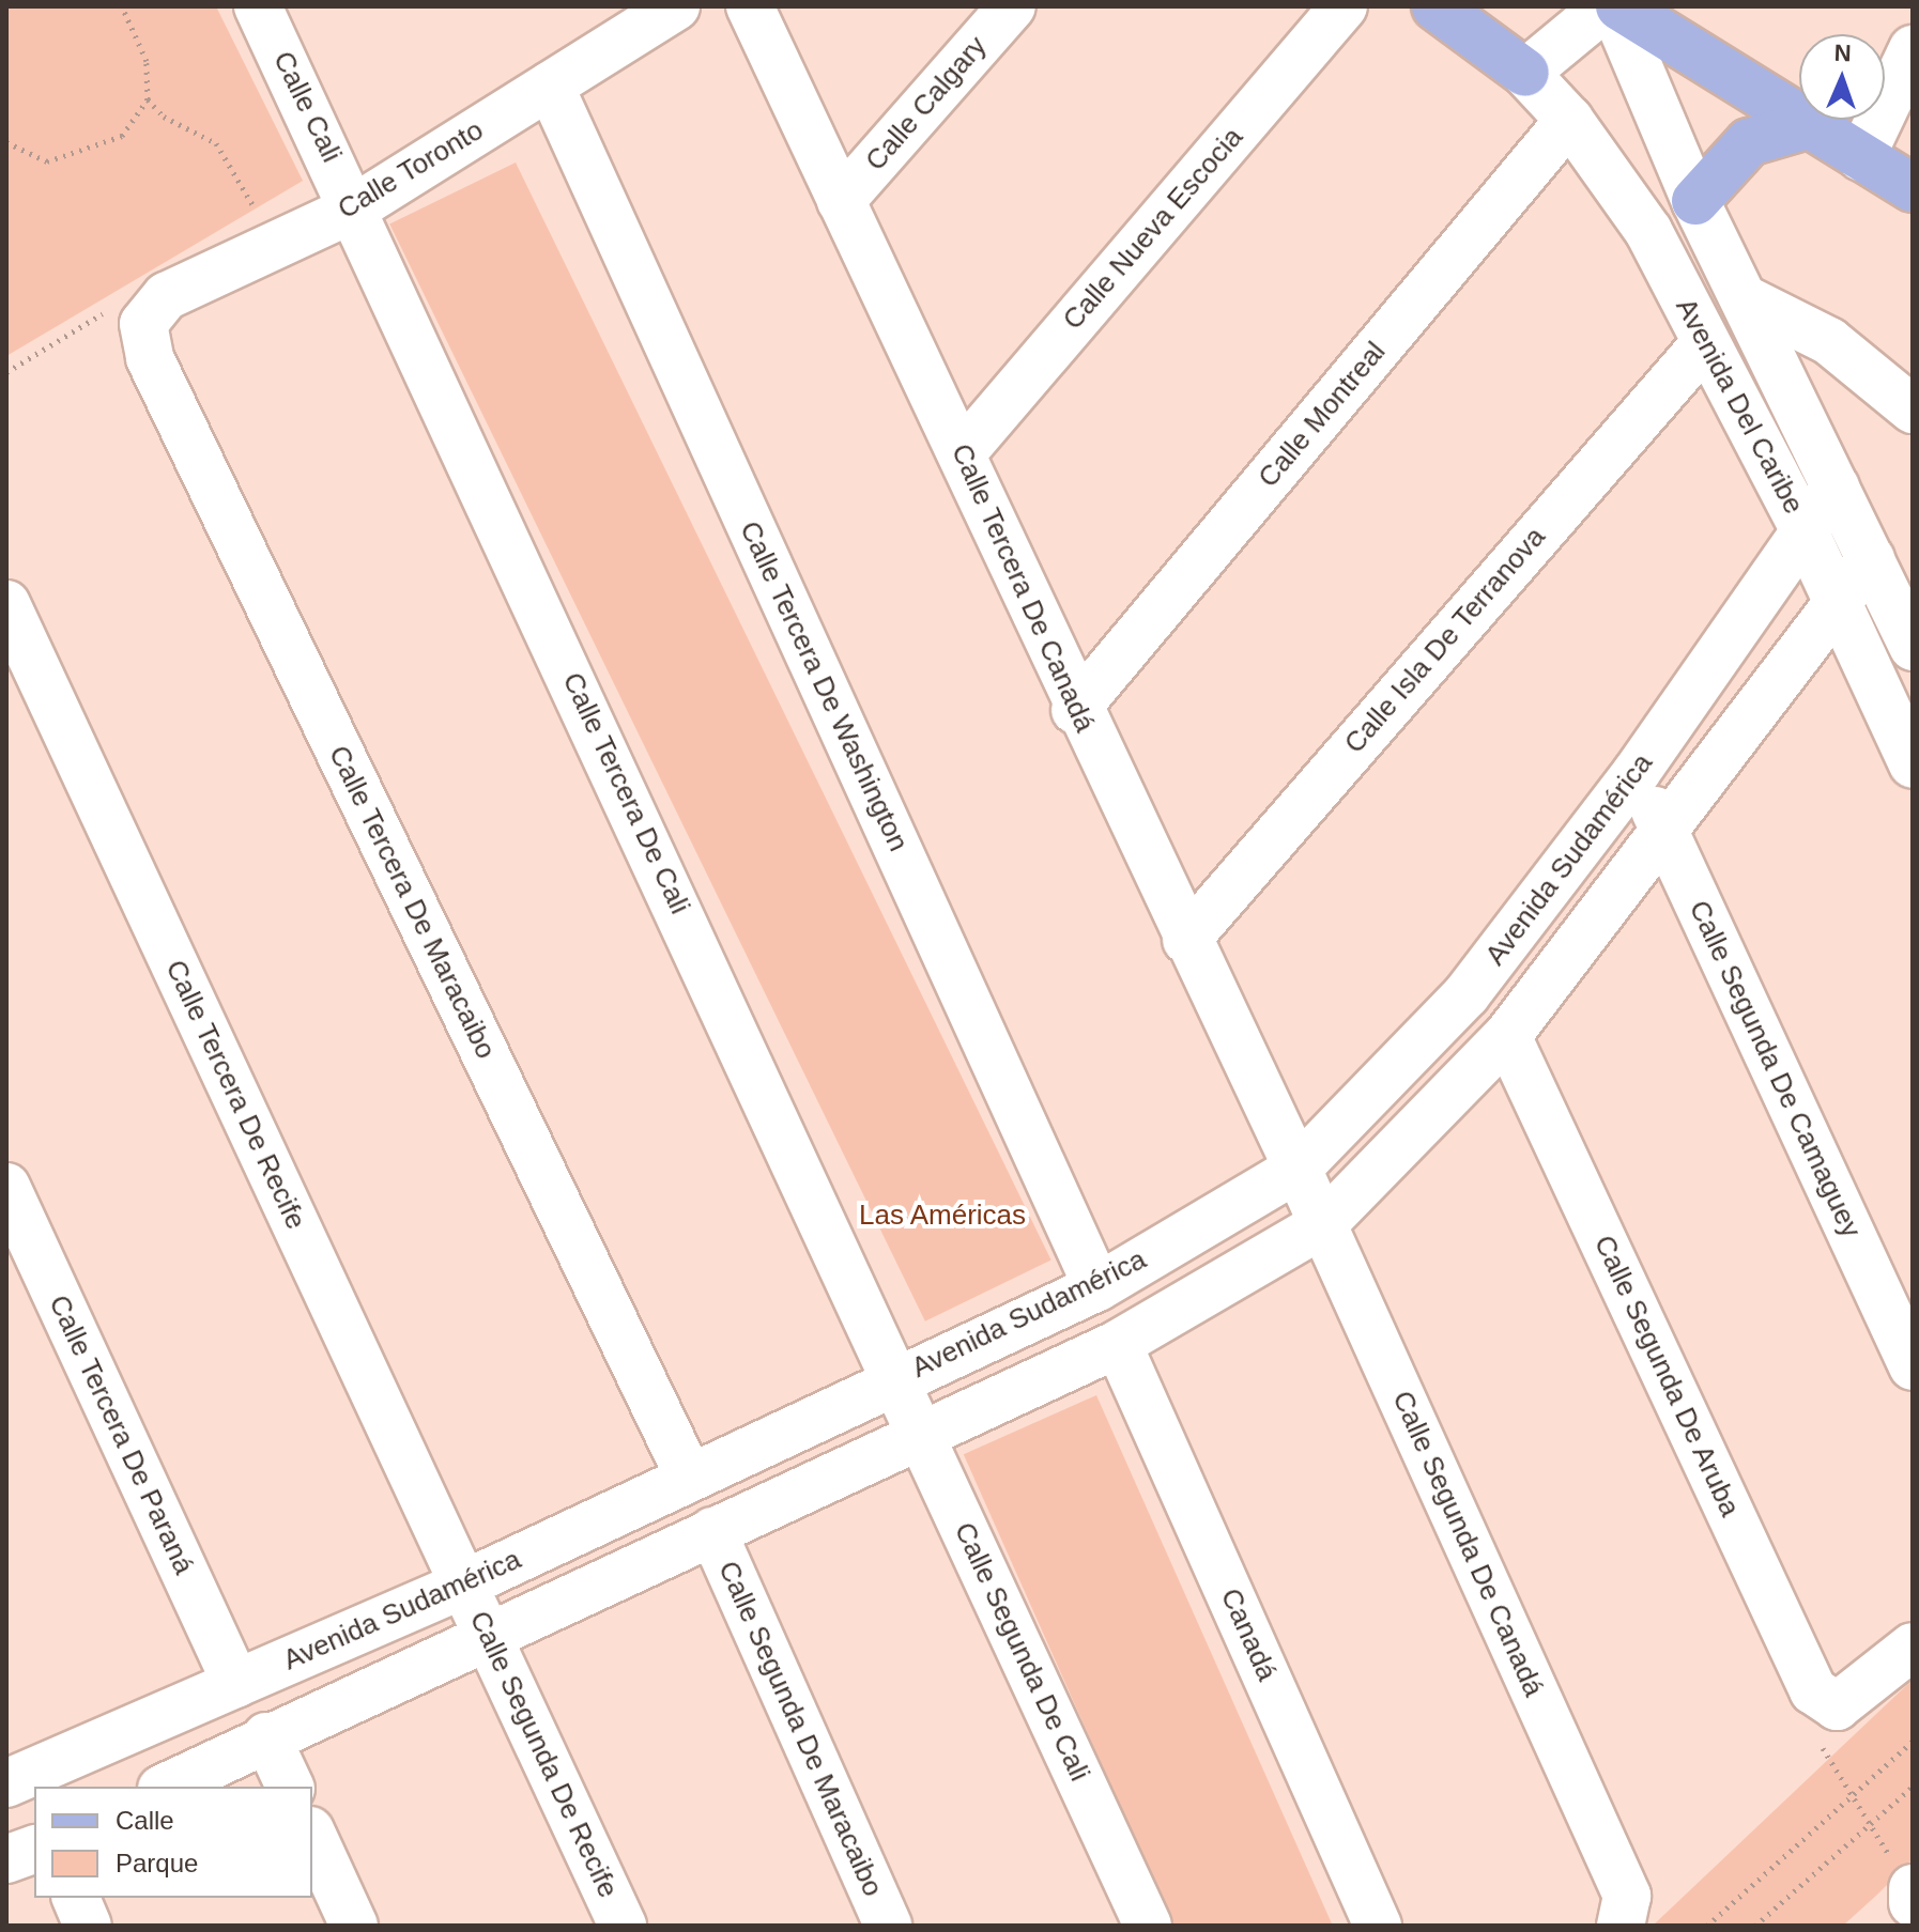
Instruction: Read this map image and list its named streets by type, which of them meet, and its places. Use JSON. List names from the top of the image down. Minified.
{"streets":{"street":["Calle Calgary","Calle Cali","Calle Toronto","Calle Nueva Escocia","Avenida Del Caribe","Calle Montreal","Calle Tercera De Canadá","Calle Isla De Terranova","Calle Tercera De Washington","Calle Tercera De Cali","Avenida Sudamérica","Calle Tercera De Maracaibo","Calle Segunda De Camaguey","Calle Tercera De Recife","Calle Segunda De Aruba","Calle Tercera De Paraná","Calle Segunda De Canadá","Canadá","Calle Segunda De Cali","Calle Segunda De Maracaibo","Calle Segunda De Recife"]},"crossings":[["Calle Calgary","Calle Tercera De Canadá"],["Calle Cali","Calle Toronto"],["Calle Cali","Calle Tercera De Cali"],["Calle Toronto","Calle Tercera De Washington"],["Calle Toronto","Calle Tercera De Cali"],["Calle Toronto","Calle Tercera De Maracaibo"],["Calle Nueva Escocia","Calle Tercera De Canadá"],["Avenida Del Caribe","Calle Montreal"],["Avenida Del Caribe","Calle Isla De Terranova"],["Avenida Del Caribe","Avenida Sudamérica"],["Calle Montreal","Calle Tercera De Canadá"],["Calle Tercera De Canadá","Calle Isla De Terranova"],["Calle Tercera De Canadá","Avenida Sudamérica"],["Calle Tercera De Canadá","Calle Segunda De Canadá"],["Calle Tercera De Washington","Avenida Sudamérica"],["Calle Tercera De Cali","Avenida Sudamérica"],["Calle Tercera De Cali","Calle Segunda De Cali"],["Avenida Sudamérica","Calle Tercera De Maracaibo"],["Avenida Sudamérica","Calle Segunda De Camaguey"],["Avenida Sudamérica","Calle Tercera De Recife"],["Avenida Sudamérica","Calle Segunda De Aruba"],["Avenida Sudamérica","Calle Tercera De Paraná"],["Avenida Sudamérica","Calle Segunda De Canadá"],["Avenida Sudamérica","Canadá"],["Avenida Sudamérica","Calle Segunda De Cali"],["Avenida Sudamérica","Calle Segunda De Maracaibo"],["Avenida Sudamérica","Calle Segunda De Recife"],["Calle Tercera De Recife","Calle Segunda De Recife"]],"parks":["Las Américas"],"legend":["Calle","Parque"],"north":"top"}
